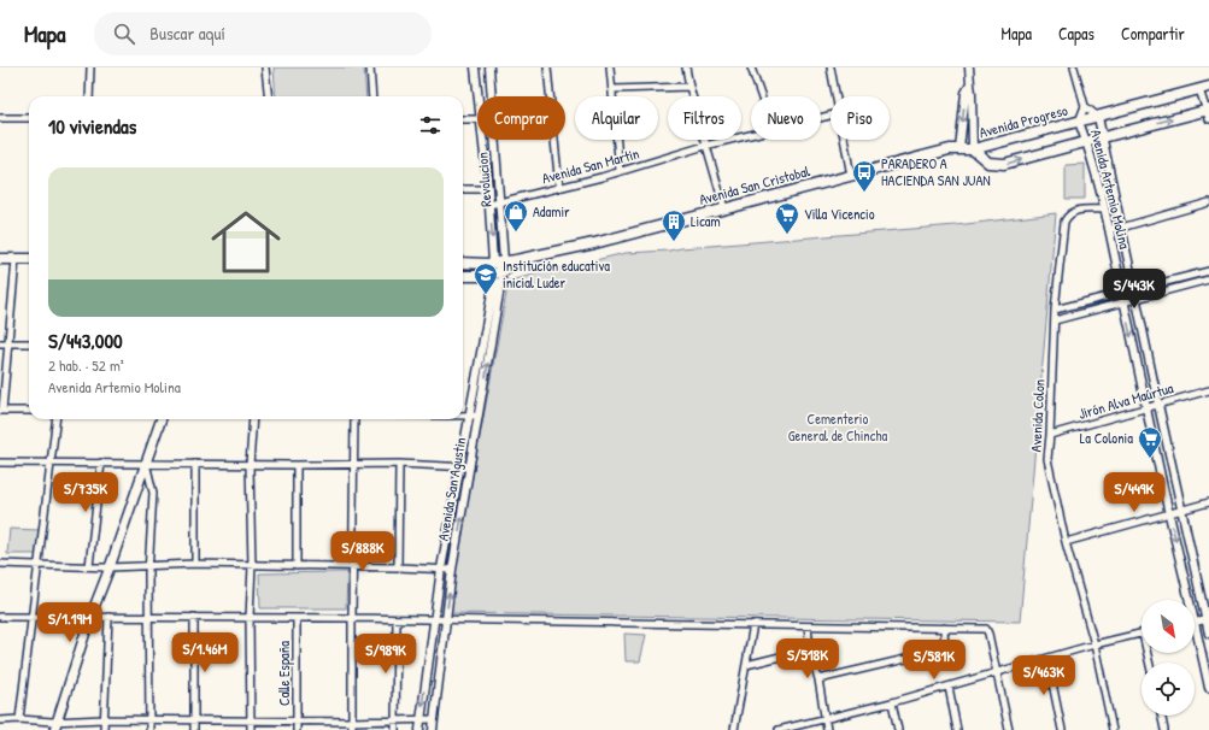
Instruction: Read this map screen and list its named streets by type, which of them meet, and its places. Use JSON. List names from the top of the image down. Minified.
{"streets":{"highway":["Avenida Progreso","Avenida San Cristobal"],"street":["Avenida San Martin","Revolucion","Avenida Artemio Molina","Jirón Alva Maúrtua","Avenida Colon","Avenida San Agustin","Calle España"]},"crossings":[["Avenida Progreso","Avenida San Cristobal"],["Avenida Progreso","Avenida Artemio Molina"],["Avenida San Martin","Revolucion"],["Revolucion","Avenida San Cristobal"],["Revolucion","Avenida San Agustin"],["Avenida San Cristobal","Avenida San Agustin"],["Avenida Artemio Molina","Jirón Alva Maúrtua"],["Avenida Artemio Molina","Avenida Colon"],["Jirón Alva Maúrtua","Avenida Colon"]],"parks":["Cementerio General de Chincha"],"places":{"bus stop":["PARADERO A HACIENDA SAN JUAN"],"shop":["Adamir"],"supermarket":["Villa Vicencio","La Colonia"],"building":["Licam"],"school or university":["Institución educativa inicial Luder"]},"north":"bottom right","page":{"header":"Mapa","search":"Buscar aquí","nav":["Mapa","Capas","Compartir"],"chip":["Comprar","Alquilar","Filtros","Nuevo","Piso"],"heading":"10 viviendas","list":[{"name":"S/443,000","note":"2 hab. · 52 m² · Avenida Artemio Molina"}],"price":["S/443K","S/735K","S/449K","S/888K","S/1.19M","S/1.46M","S/989K","S/518K","S/581K","S/463K"]}}
